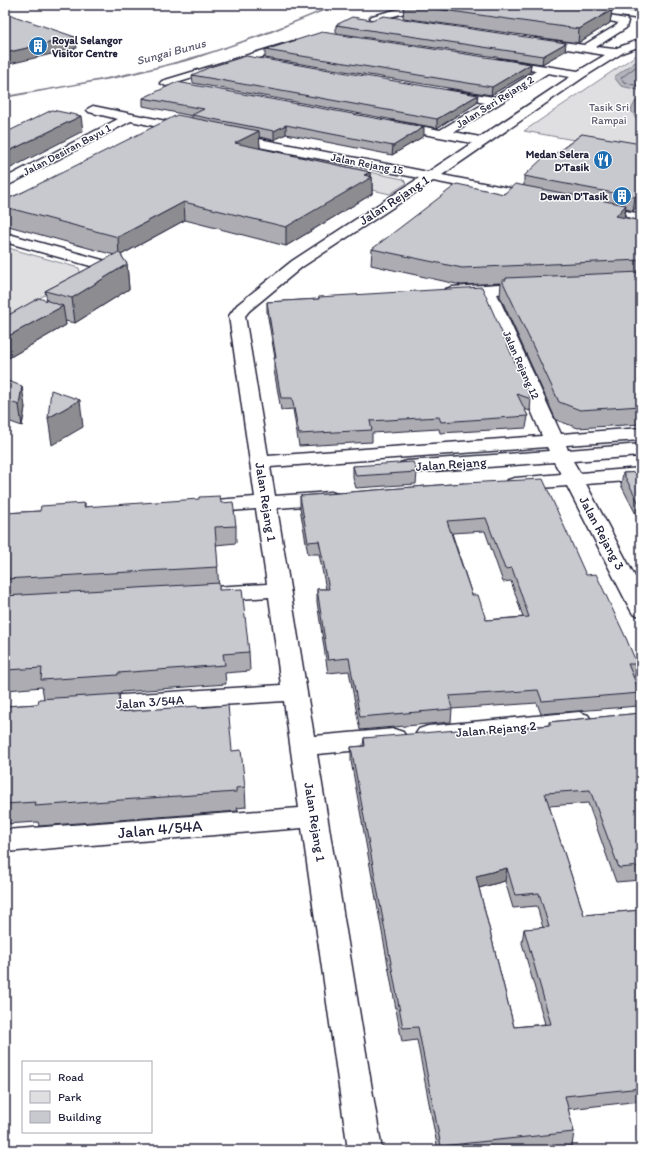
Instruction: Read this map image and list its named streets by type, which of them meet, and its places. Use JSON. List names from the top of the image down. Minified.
{"streets":{"street":["Jalan Seri Rejang 2","Jalan Desiran Bayu 1","Jalan Rejang 15","Jalan Rejang 1","Jalan Rejang 12","Jalan Rejang","Jalan Rejang 3","Jalan 3/54A","Jalan Rejang 2","Jalan 4/54A"]},"crossings":[["Jalan Rejang 15","Jalan Rejang 1"],["Jalan Rejang 1","Jalan Rejang"],["Jalan Rejang 1","Jalan 3/54A"],["Jalan Rejang 1","Jalan Rejang 2"],["Jalan Rejang 1","Jalan 4/54A"],["Jalan Rejang 12","Jalan Rejang"],["Jalan Rejang 12","Jalan Rejang 3"]],"water":["Sungai Bunus"],"parks":["Tasik Sri Rampai"],"places":{"building":["Royal Selangor Visitor Centre","Dewan D'Tasik"],"restaurant":["Medan Selera D'Tasik"]},"legend":["Road","Park","Building"]}
